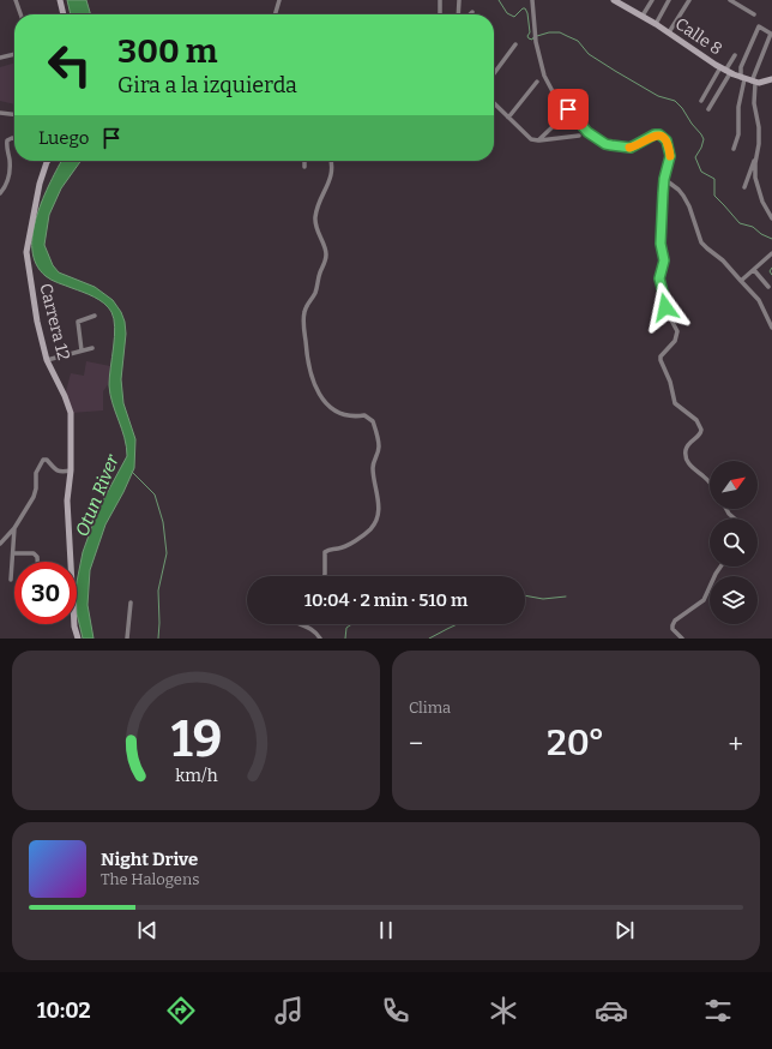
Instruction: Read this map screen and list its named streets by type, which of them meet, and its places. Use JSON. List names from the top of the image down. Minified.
{"streets":{"street":["Calle 8","Carrera 12"]},"water":["Otun River"],"north":"top right","page":{"turn":["300 m","Gira a la izquierda"],"then":"Luego","limit":"30","trip":"10:04 · 2 min · 510 m","tile":"Clima","heat":["−","20°","+"],"song":["Night Drive","The Halogens"],"tabs":"10:02","gauge":["19","km/h"]}}
